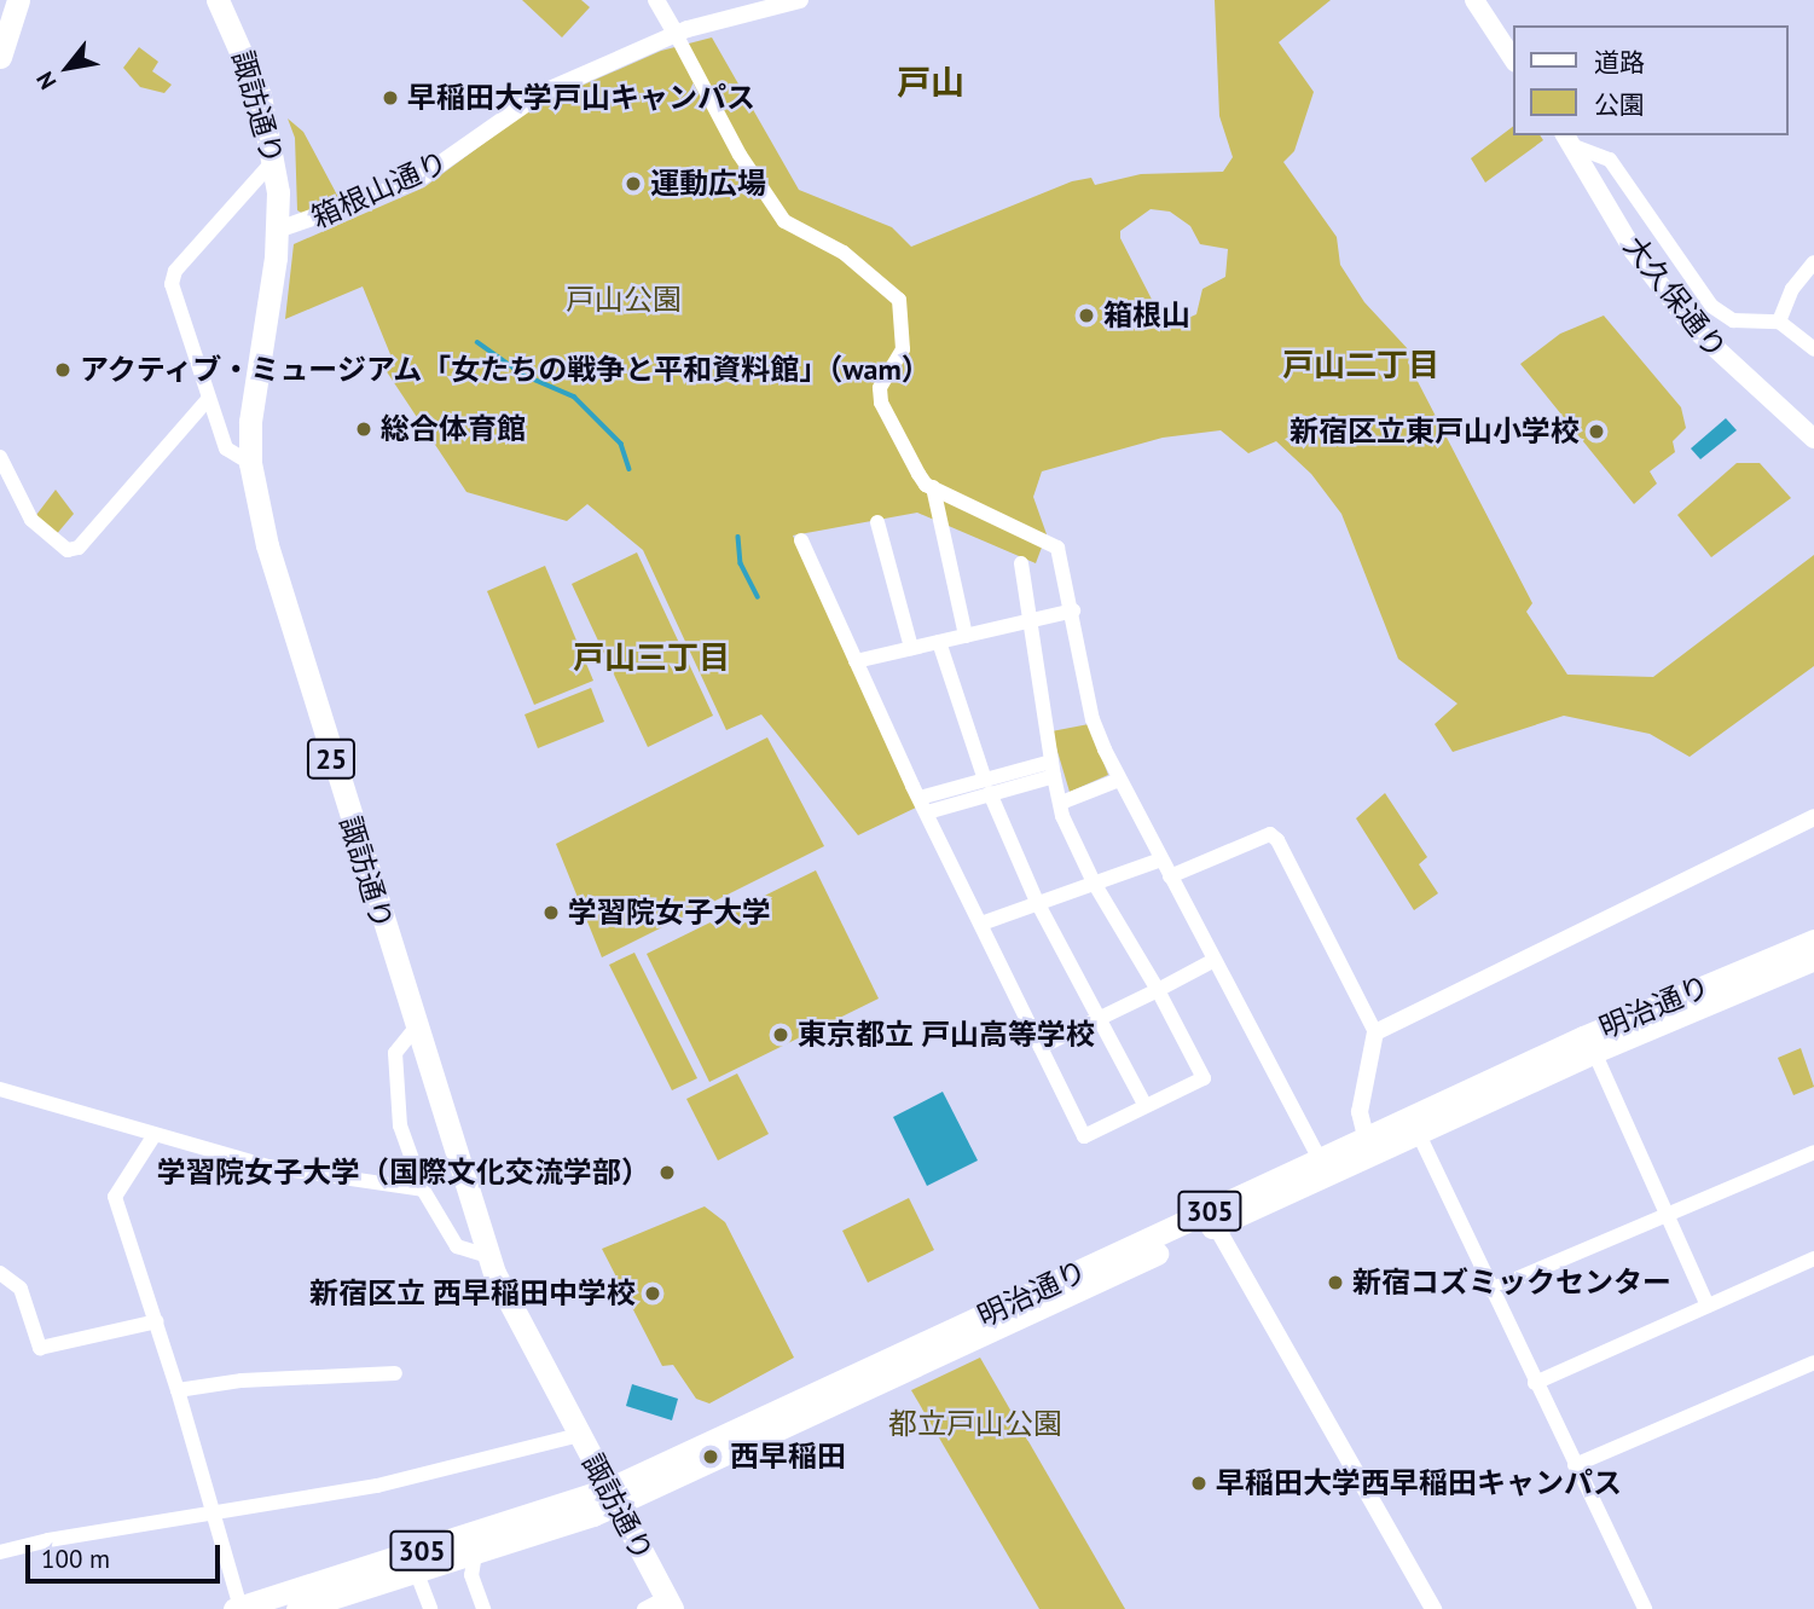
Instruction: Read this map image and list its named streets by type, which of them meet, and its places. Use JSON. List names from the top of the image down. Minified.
{"streets":{"main road":["諏訪通り","大久保通り","25","明治通り","305"],"street":["箱根山通り"]},"crossings":[["諏訪通り","箱根山通り"],["諏訪通り","明治通り"]],"districts":["戸山","戸山二丁目","戸山三丁目"],"parks":["戸山公園","都立戸山公園"],"places":["早稲田大学戸山キャンパス","運動広場","箱根山","アクティブ・ミュージアム「女たちの戦争と平和資料館」（wam）","総合体育館","新宿区立東戸山小学校","学習院女子大学","東京都立 戸山高等学校","学習院女子大学（国際文化交流学部）","新宿コズミックセンター","新宿区立 西早稲田中学校","西早稲田","早稲田大学西早稲田キャンパス"],"legend":["道路","公園"],"scale_bar":"100 m","north":"bottom left"}
